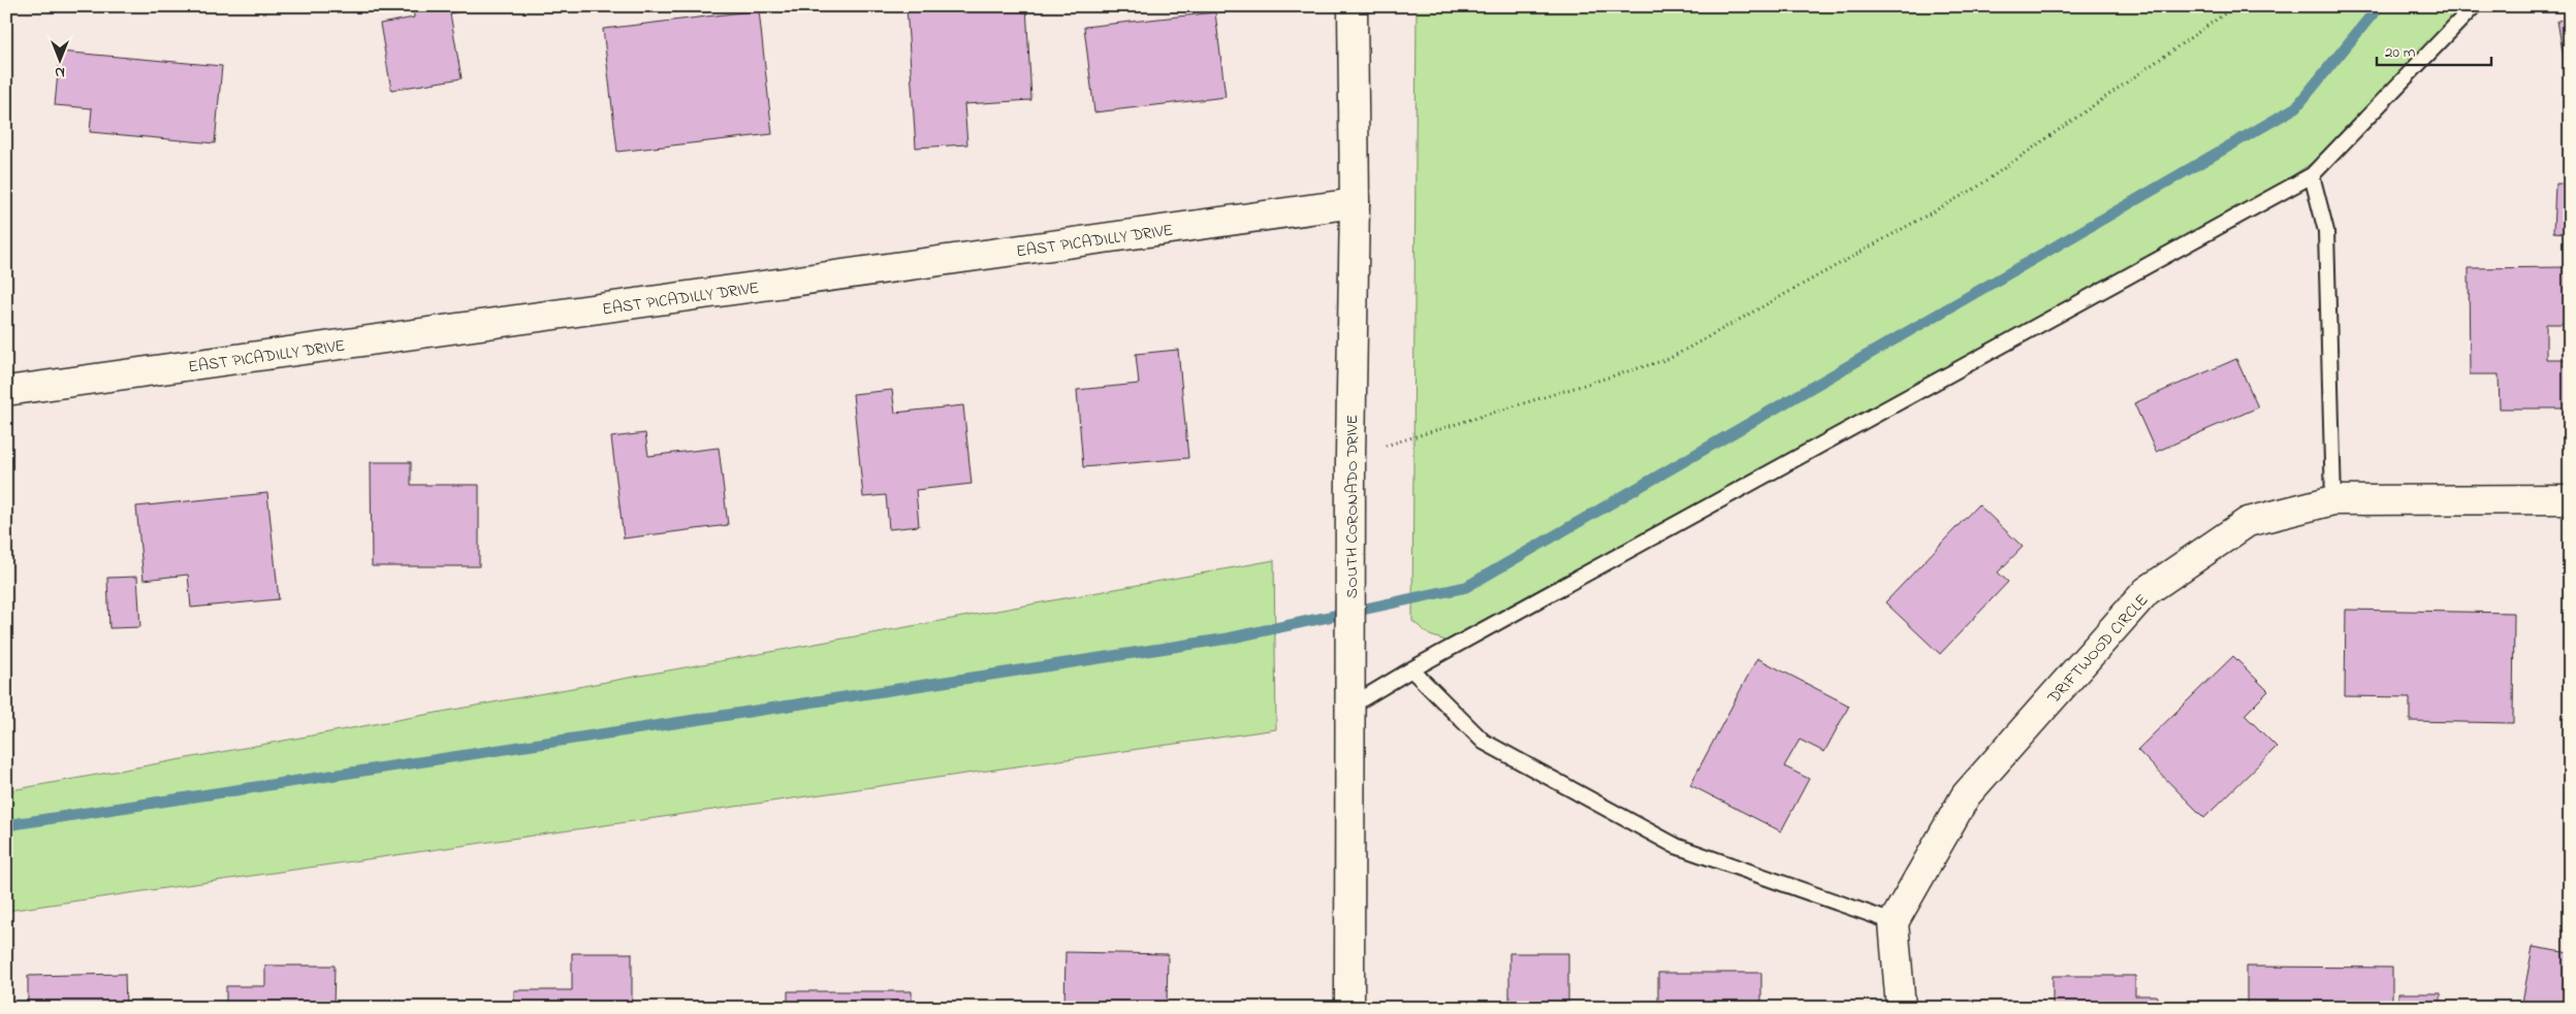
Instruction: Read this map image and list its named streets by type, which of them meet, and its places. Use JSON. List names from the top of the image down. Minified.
{"streets":{"street":["EAST PICADILLY DRIVE","SOUTH CORONADO DRIVE","DRIFTWOOD CIRCLE"]},"crossings":[["EAST PICADILLY DRIVE","SOUTH CORONADO DRIVE"]],"scale_bar":"20 m","north":"bottom"}
